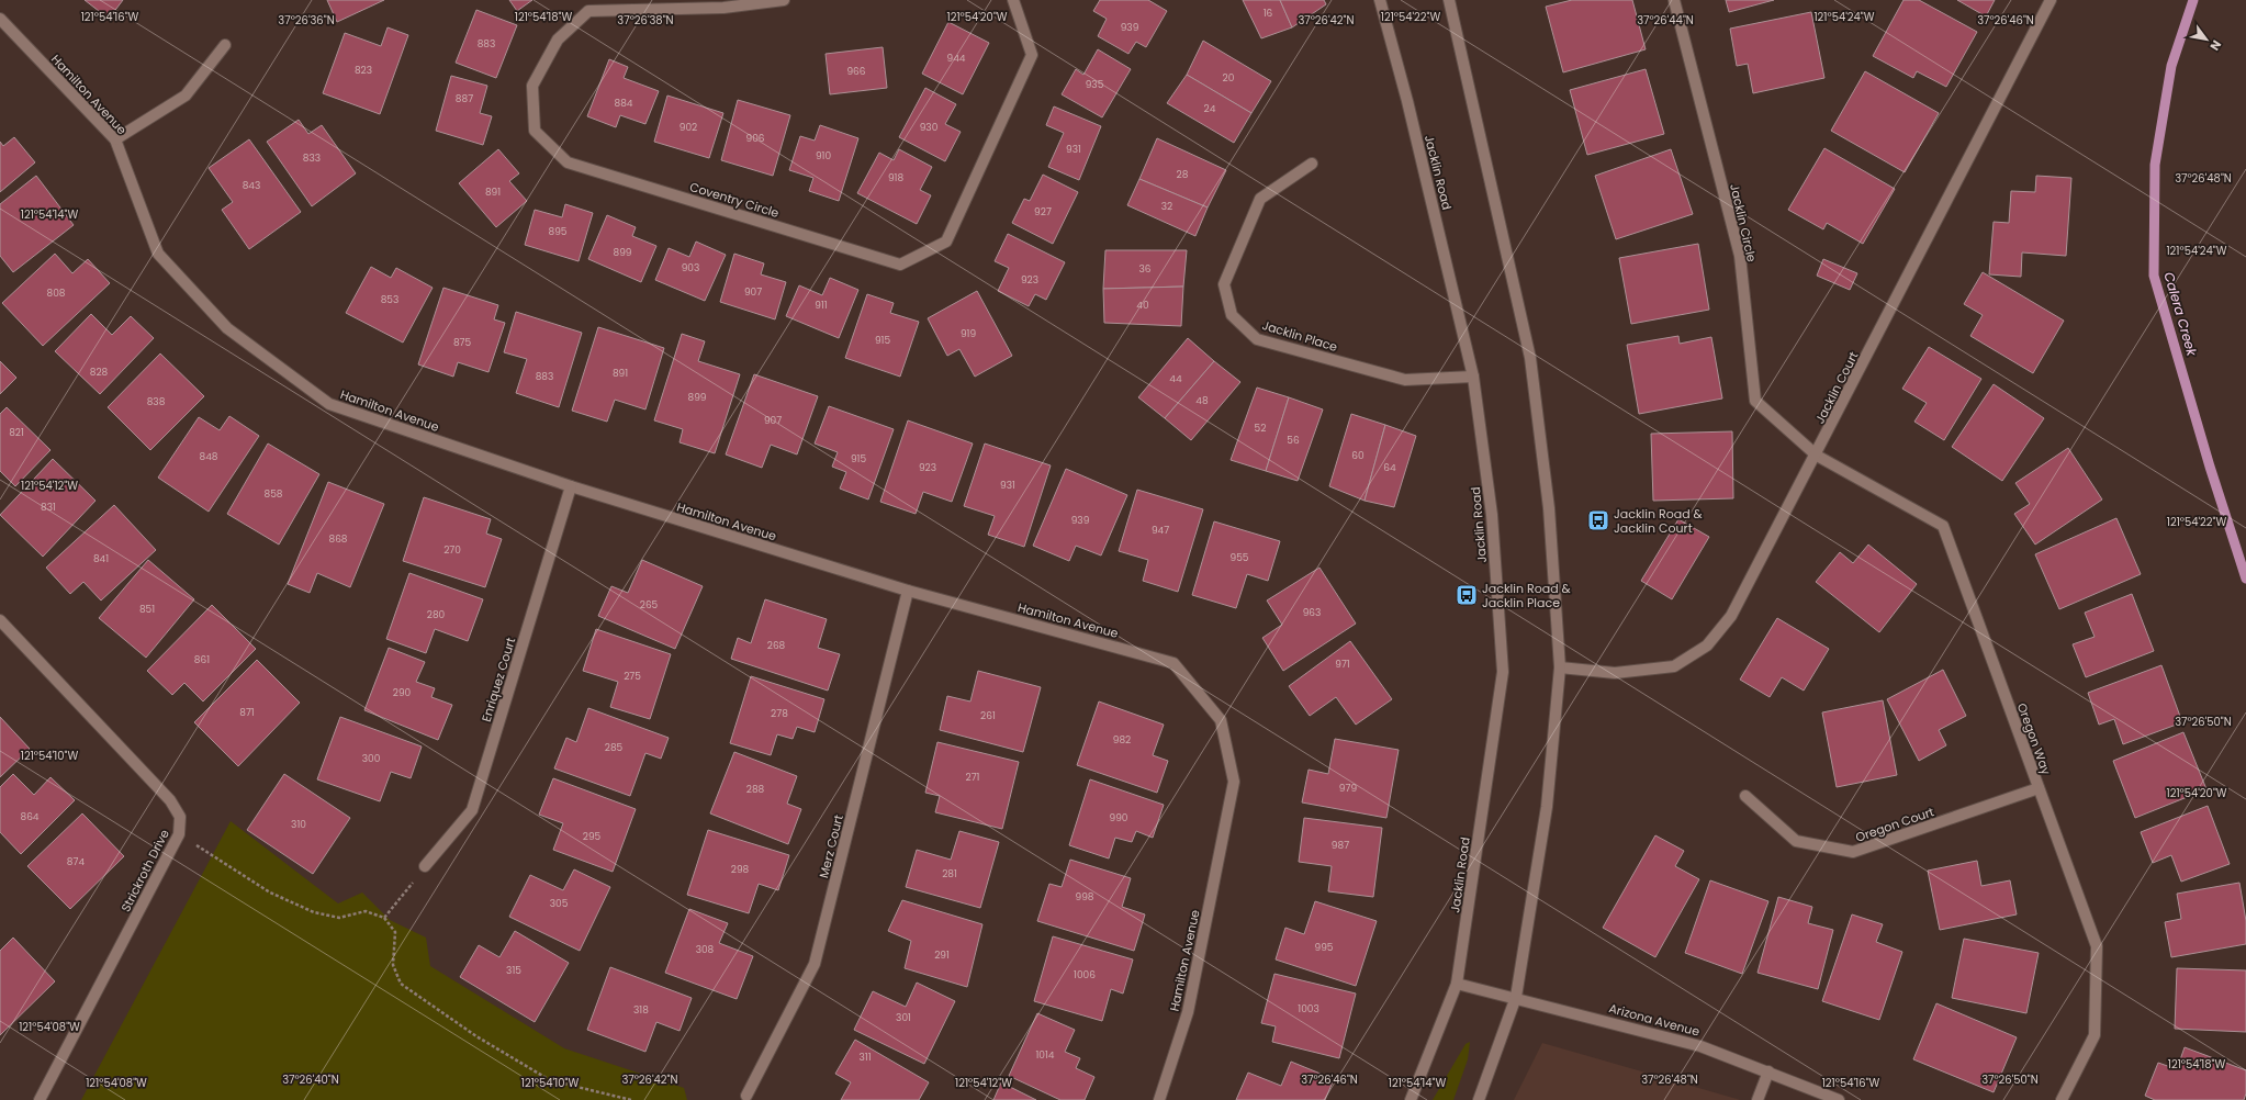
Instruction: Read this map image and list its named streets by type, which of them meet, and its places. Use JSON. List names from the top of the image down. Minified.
{"streets":{"street":["Hamilton Avenue","Jacklin Road","Coventry Circle","Jacklin Circle","Jacklin Place","Jacklin Court","Enriquez Court","Oregon Way","Oregon Court","Merz Court","Strickroth Drive","Arizona Avenue"]},"crossings":[["Hamilton Avenue","Enriquez Court"],["Hamilton Avenue","Merz Court"],["Jacklin Road","Jacklin Place"],["Jacklin Road","Arizona Avenue"],["Jacklin Circle","Jacklin Court"],["Jacklin Circle","Oregon Way"],["Jacklin Court","Oregon Way"],["Oregon Way","Oregon Court"]],"water":["Calera Creek"],"places":{"bus stop":["Jacklin Road & Jacklin Court","Jacklin Road & Jacklin Place"]},"house_numbers":["16","939","883","944","823","966","20","935","887","884","24","902","930","906","931","910","833","28","918","843","891","32","927","895","899","903","36","923","907","808","853","911","40","919","915","875","828","891","883","44","899","48","838","907","52","821","56","60","848","915","923","64","931","858","831","939","947","868","270","955","841","265","851","963","280","268","861","971","275","290","871","278","261","982","285","300","271","979","288","864","990","310","295","987","874","298","281","998","305","995","308","291","315","1006","1003","318","301","1014","311"],"north":"bottom right","coordinates":["121°54'16\"W","121°54'18\"W","121°54'20\"W","121°54'22\"W","121°54'24\"W","37°26'36\"N","37°26'38\"N","37°26'42\"N","37°26'44\"N","37°26'46\"N","37°26'48\"N","121°54'14\"W","121°54'12\"W","37°26'50\"N","121°54'10\"W","121°54'08\"W","37°26'40\"N"]}
